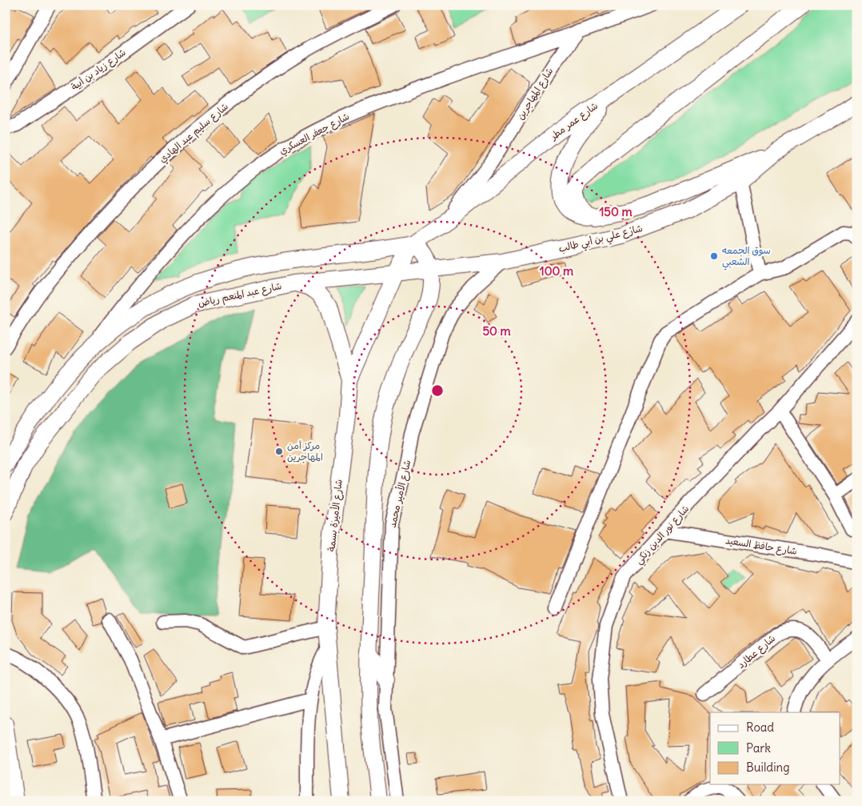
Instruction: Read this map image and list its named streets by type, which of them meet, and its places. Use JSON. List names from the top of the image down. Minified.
{"streets":{"main road":["شارع عمر مطر","شارع علي بن أبي طالب","شارع عبد المنعم رياض","شارع الأميرة بسمة"],"street":["شارع زياد بن أبية","شارع المهاجرين","شارع سليم عبد الهادي","شارع جعفر العسكري","شارع الأمير محمد","شارع نور الدين زنكي","شارع حافظ السعيد","شارع عطارد"]},"crossings":[["شارع المهاجرين","شارع عمر مطر"],["شارع المهاجرين","شارع جعفر العسكري"],["شارع عمر مطر","شارع عبد المنعم رياض"],["شارع عمر مطر","شارع الأميرة بسمة"],["شارع جعفر العسكري","شارع عبد المنعم رياض"],["شارع علي بن أبي طالب","شارع عبد المنعم رياض"],["شارع علي بن أبي طالب","شارع الأمير محمد"],["شارع عبد المنعم رياض","شارع الأميرة بسمة"],["شارع نور الدين زنكي","شارع حافظ السعيد"]],"places":["سوق الجمعه الشعبي","مركز أمن المهاجرين"],"legend":["Road","Park","Building"],"rings":["150 m","100 m","50 m"]}
